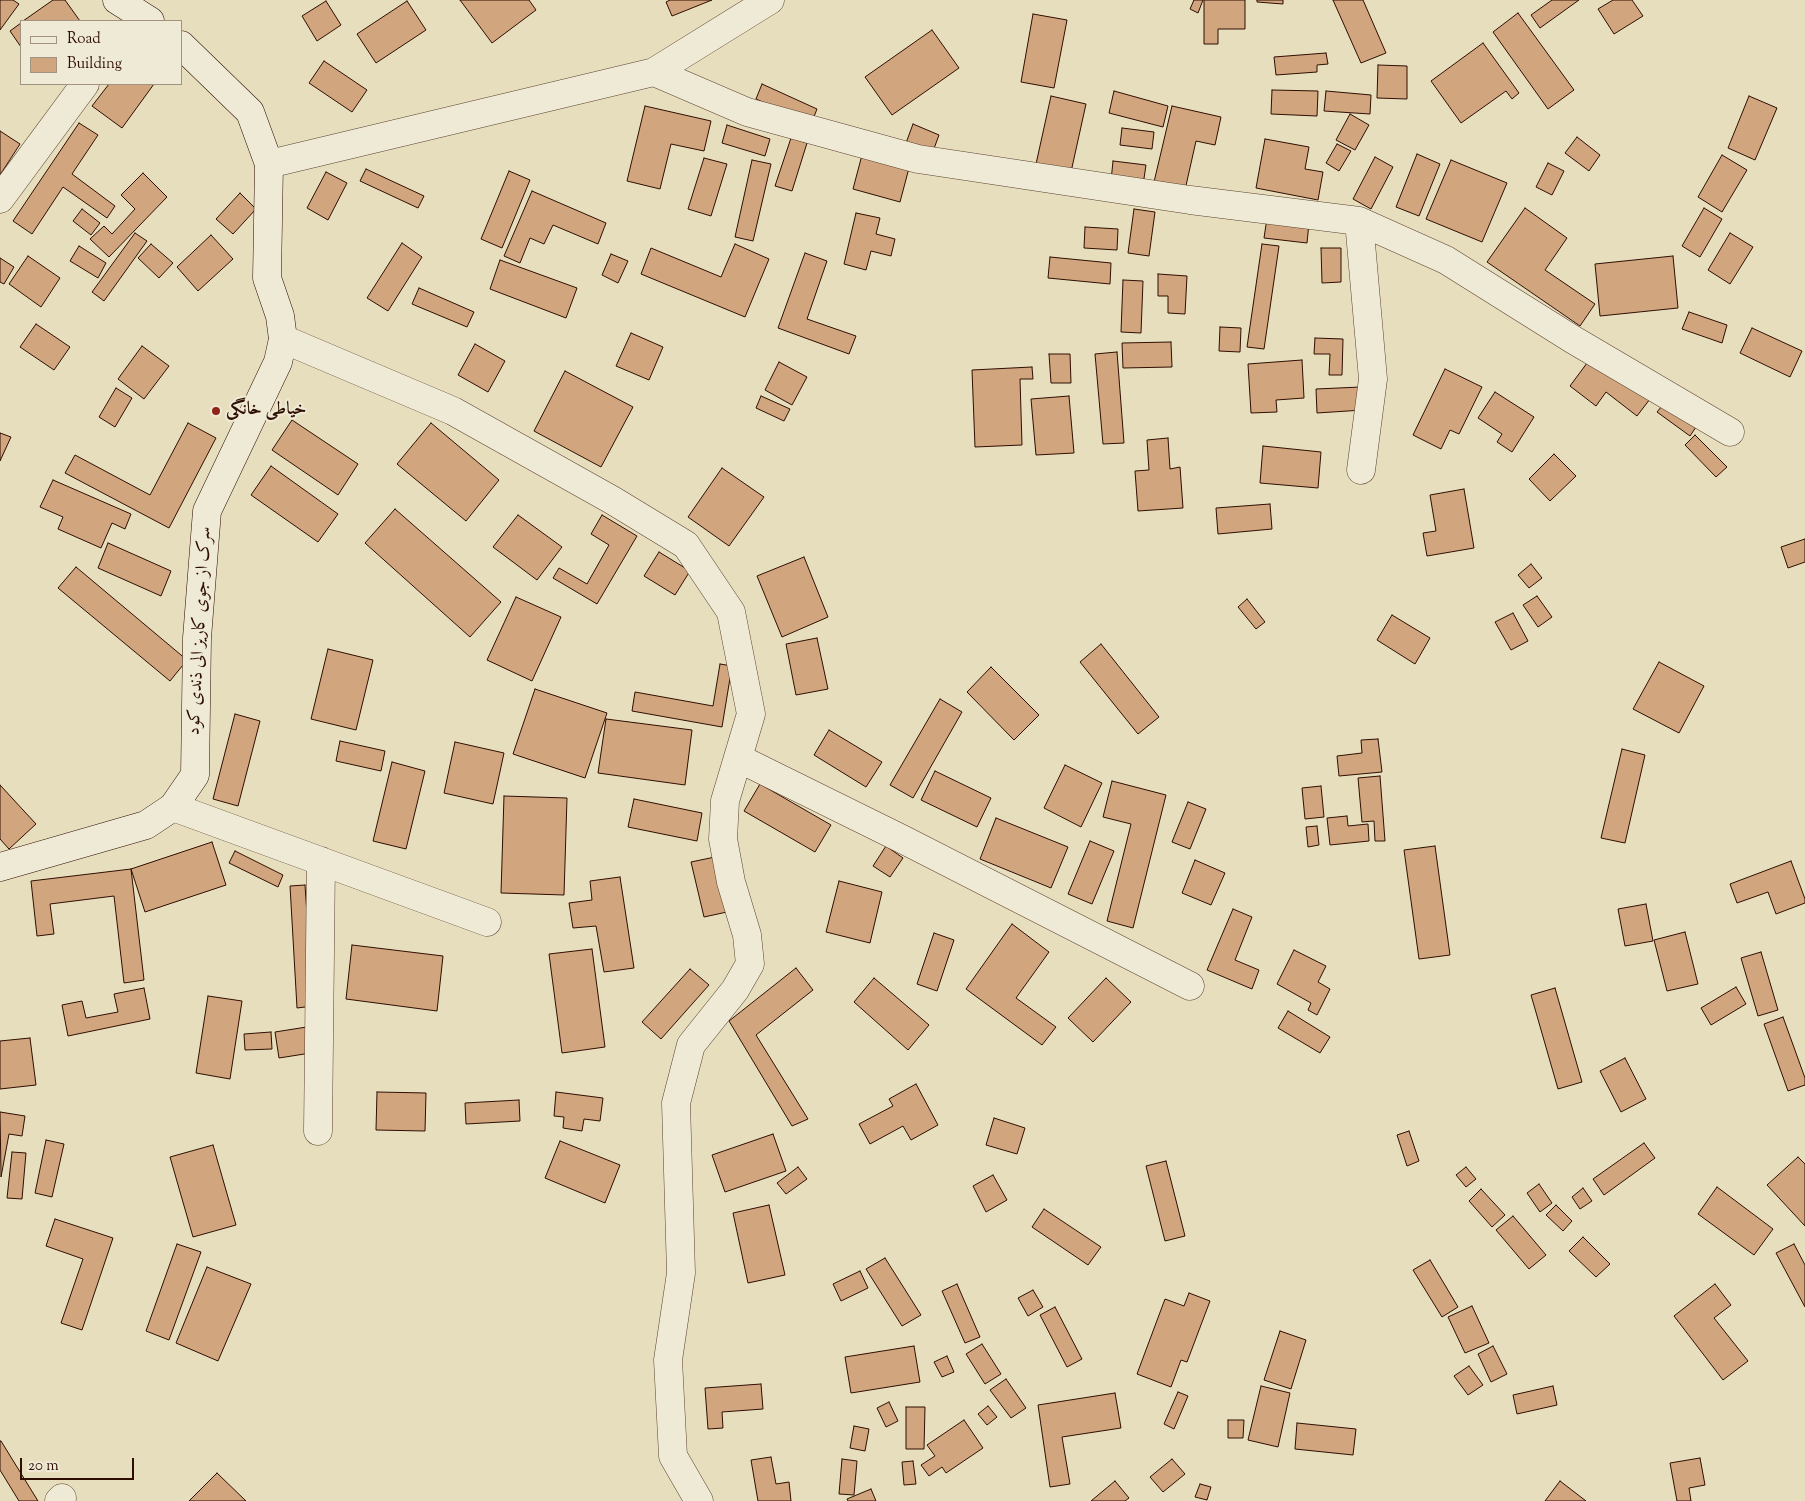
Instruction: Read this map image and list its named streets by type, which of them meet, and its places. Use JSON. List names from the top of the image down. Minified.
{"streets":{"street":["سرک از جوی کاریز الی ذندی کود"]},"places":["خیاطی خانگی"],"legend":["Road","Building"],"scale_bar":"20 m"}
